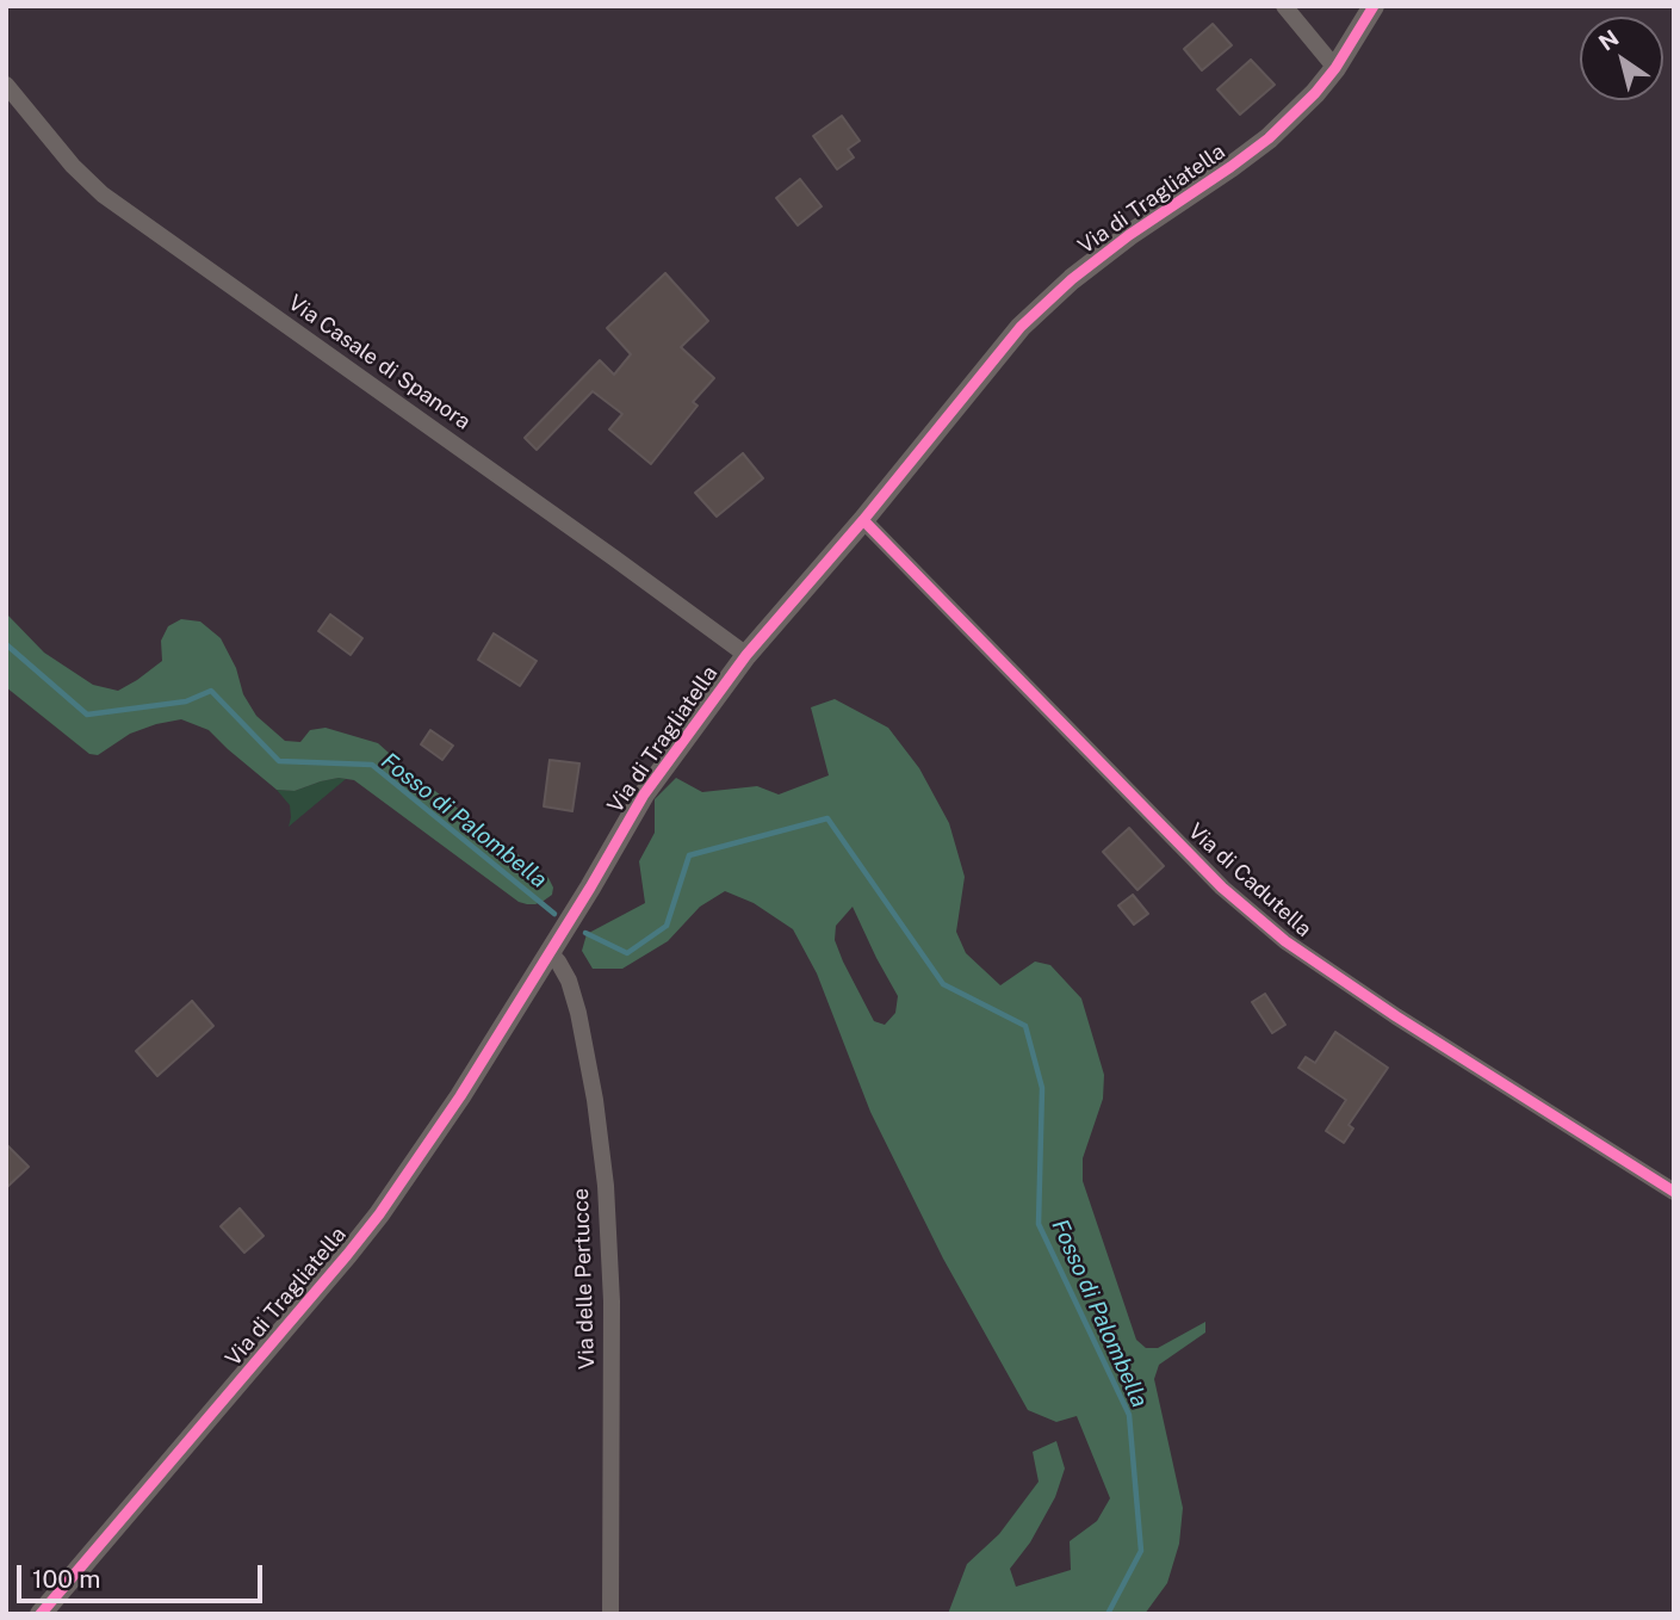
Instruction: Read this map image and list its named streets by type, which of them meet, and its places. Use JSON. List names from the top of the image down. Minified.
{"streets":{"street":["Via di Tragliatella","Via Casale di Spanora","Via di Cadutella","Via delle Pertucce"]},"crossings":[["Via di Tragliatella","Via Casale di Spanora"],["Via di Tragliatella","Via di Cadutella"],["Via di Tragliatella","Via delle Pertucce"]],"water":["Fosso di Palombella"],"scale_bar":"100 m","north":"top left"}
